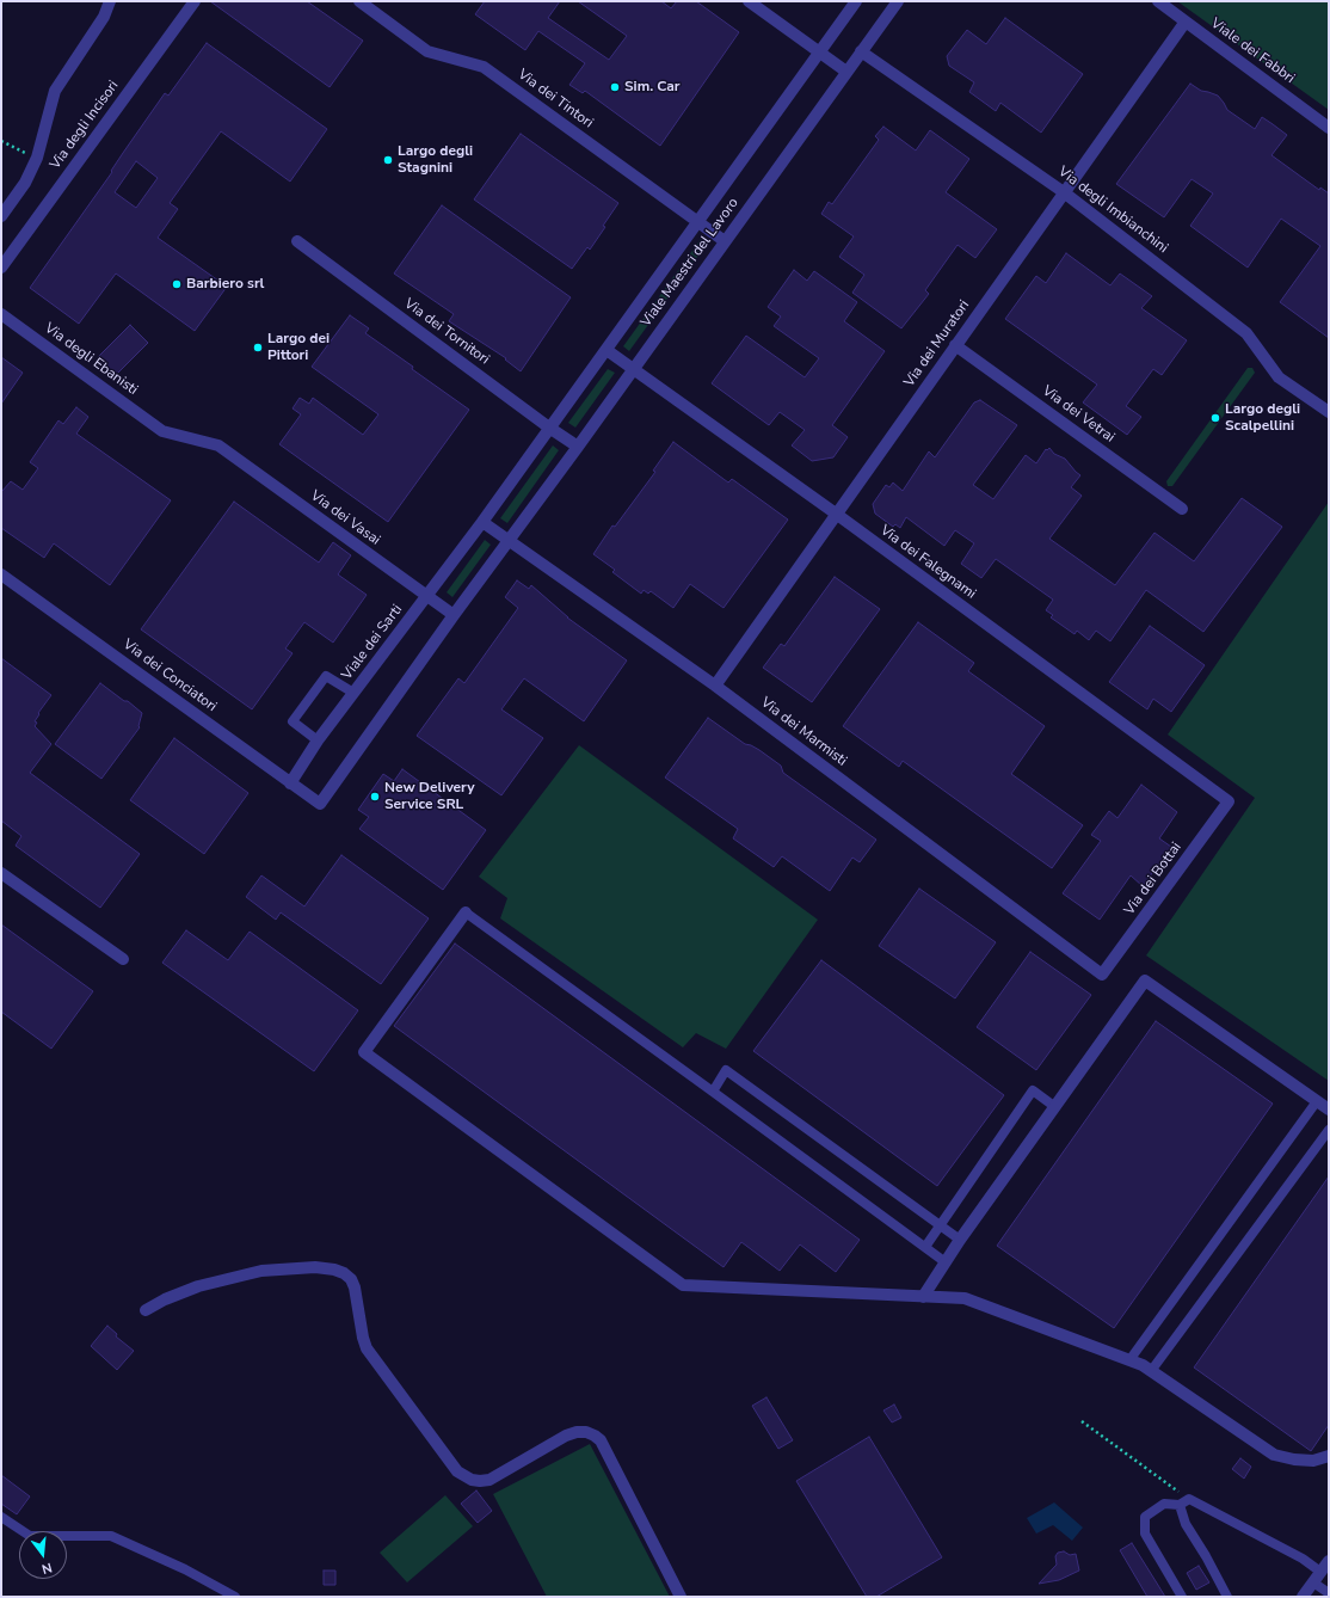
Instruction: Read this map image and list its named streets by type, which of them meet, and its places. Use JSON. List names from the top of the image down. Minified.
{"streets":{"street":["Viale dei Fabbri","Via dei Tintori","Via degli Incisori","Via degli Imbianchini","Viale Maestri del Lavoro","Via dei Tornitori","Via dei Muratori","Via degli Ebanisti","Via dei Vetrai","Via dei Vasai","Via dei Falegnami","Viale dei Sarti","Via dei Conciatori","Via dei Marmisti","Via dei Bottai"]},"crossings":[["Viale dei Fabbri","Via dei Muratori"],["Via dei Tintori","Viale Maestri del Lavoro"],["Via degli Imbianchini","Viale Maestri del Lavoro"],["Via degli Imbianchini","Via dei Muratori"],["Viale Maestri del Lavoro","Via dei Tornitori"],["Viale Maestri del Lavoro","Via dei Falegnami"],["Viale Maestri del Lavoro","Viale dei Sarti"],["Viale Maestri del Lavoro","Via dei Marmisti"],["Via dei Muratori","Via dei Vetrai"],["Via dei Muratori","Via dei Falegnami"],["Via dei Muratori","Via dei Marmisti"],["Via degli Ebanisti","Via dei Vasai"],["Via dei Vasai","Viale dei Sarti"],["Via dei Vasai","Via dei Conciatori"],["Via dei Falegnami","Via dei Bottai"],["Viale dei Sarti","Via dei Conciatori"],["Viale dei Sarti","Via dei Marmisti"],["Via dei Marmisti","Via dei Bottai"]],"places":["Sim. Car","Largo degli Stagnini","Barbiero srl","Largo dei Pittori","Largo degli Scalpellini","New Delivery Service SRL"],"north":"bottom"}
